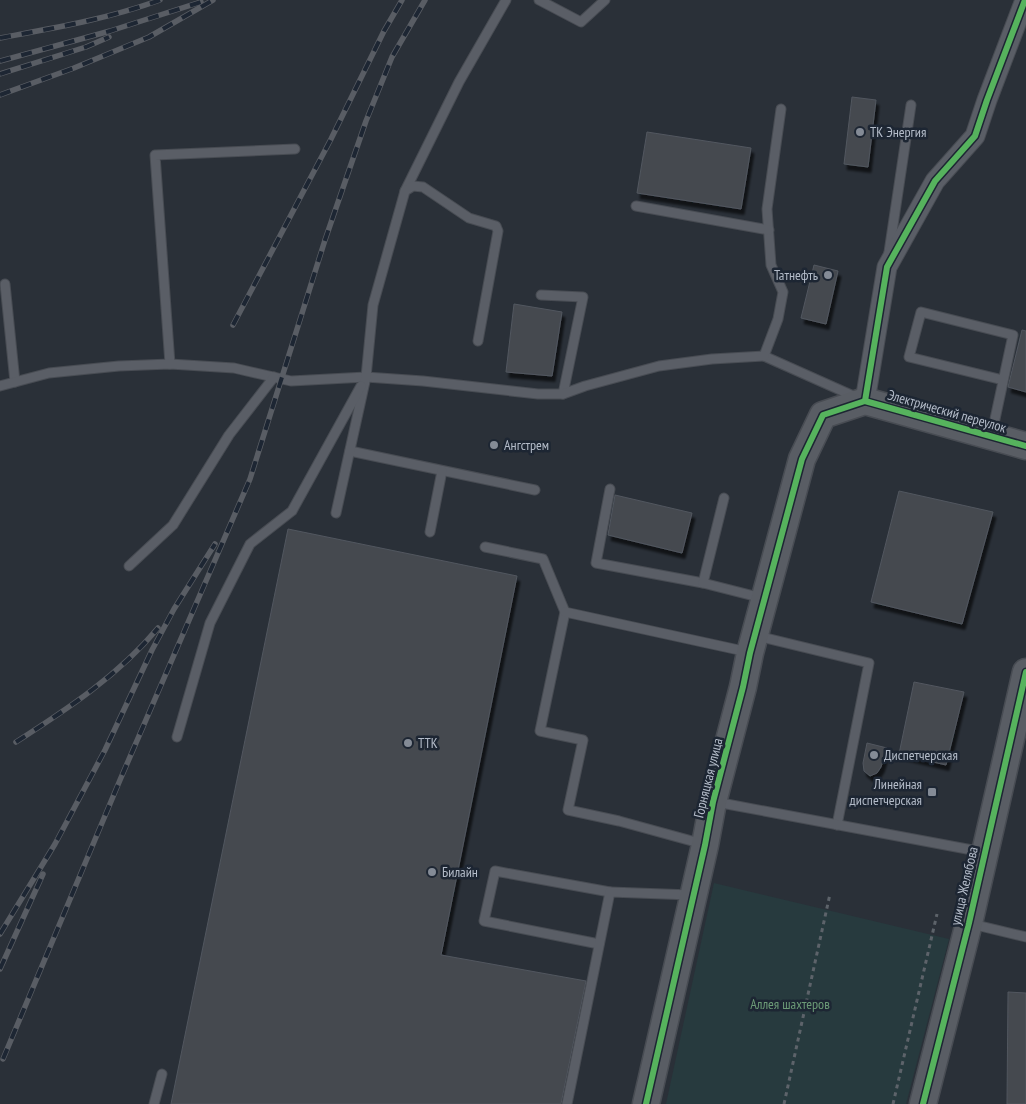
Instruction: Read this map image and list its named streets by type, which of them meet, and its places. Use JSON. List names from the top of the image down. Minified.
{"streets":{"street":["Электрический переулок","Горняцкая улица","улица Желябова"]},"crossings":[["Электрический переулок","Горняцкая улица"]],"parks":["Аллея шахтеров"],"places":{"other":["ТК Энергия","Татнефть","Ангстрем","ТТК","Диспетчерская","Билайн"],"transit":["Линейная диспетчерская"]}}
